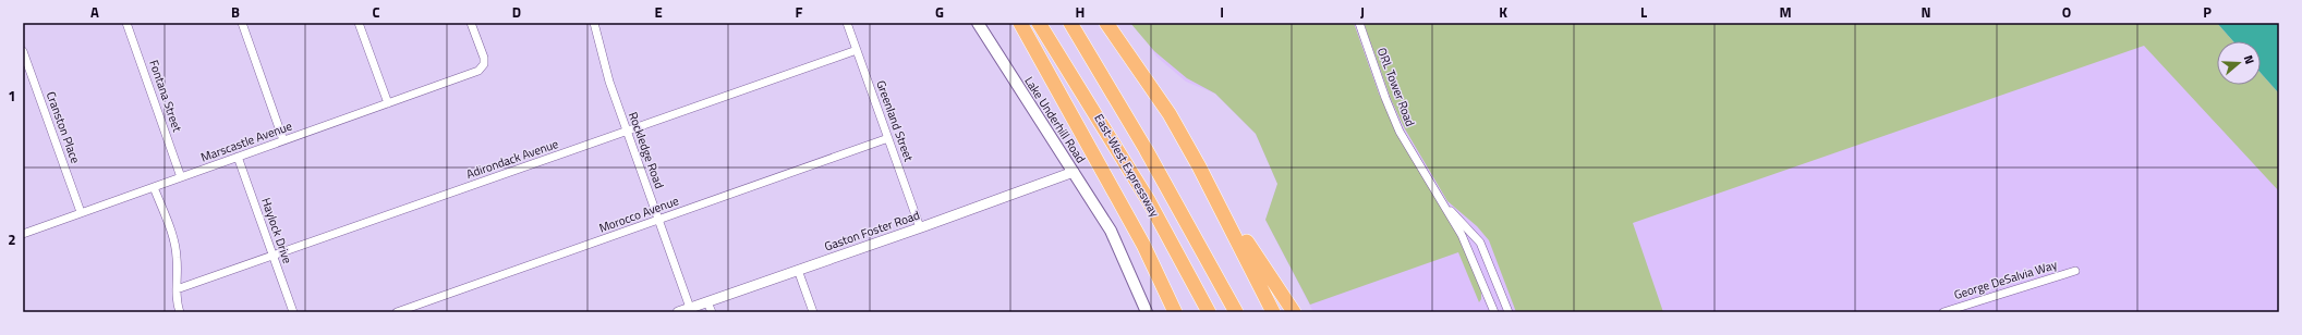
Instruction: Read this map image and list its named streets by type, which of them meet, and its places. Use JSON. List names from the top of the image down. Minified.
{"streets":{"highway":["East-West Expressway"],"main road":["Lake Underhill Road"],"street":["ORL Tower Road","Fontana Street","Greenland Street","Cranston Place","Marscastle Avenue","Rockledge Road","Adirondack Avenue","Morocco Avenue","Haylock Drive","Gaston Foster Road","George DeSalvia Way"]},"crossings":[["Fontana Street","Marscastle Avenue"],["Lake Underhill Road","Gaston Foster Road"],["Greenland Street","Adirondack Avenue"],["Greenland Street","Morocco Avenue"],["Greenland Street","Gaston Foster Road"],["Cranston Place","Marscastle Avenue"],["Marscastle Avenue","Haylock Drive"],["Rockledge Road","Adirondack Avenue"],["Rockledge Road","Morocco Avenue"],["Rockledge Road","Gaston Foster Road"],["Adirondack Avenue","Haylock Drive"]],"north":"right","grid":{"columns":["A","B","C","D","E","F","G","H","I","J","K","L","M","N","O","P"],"rows":["1","2"]}}
